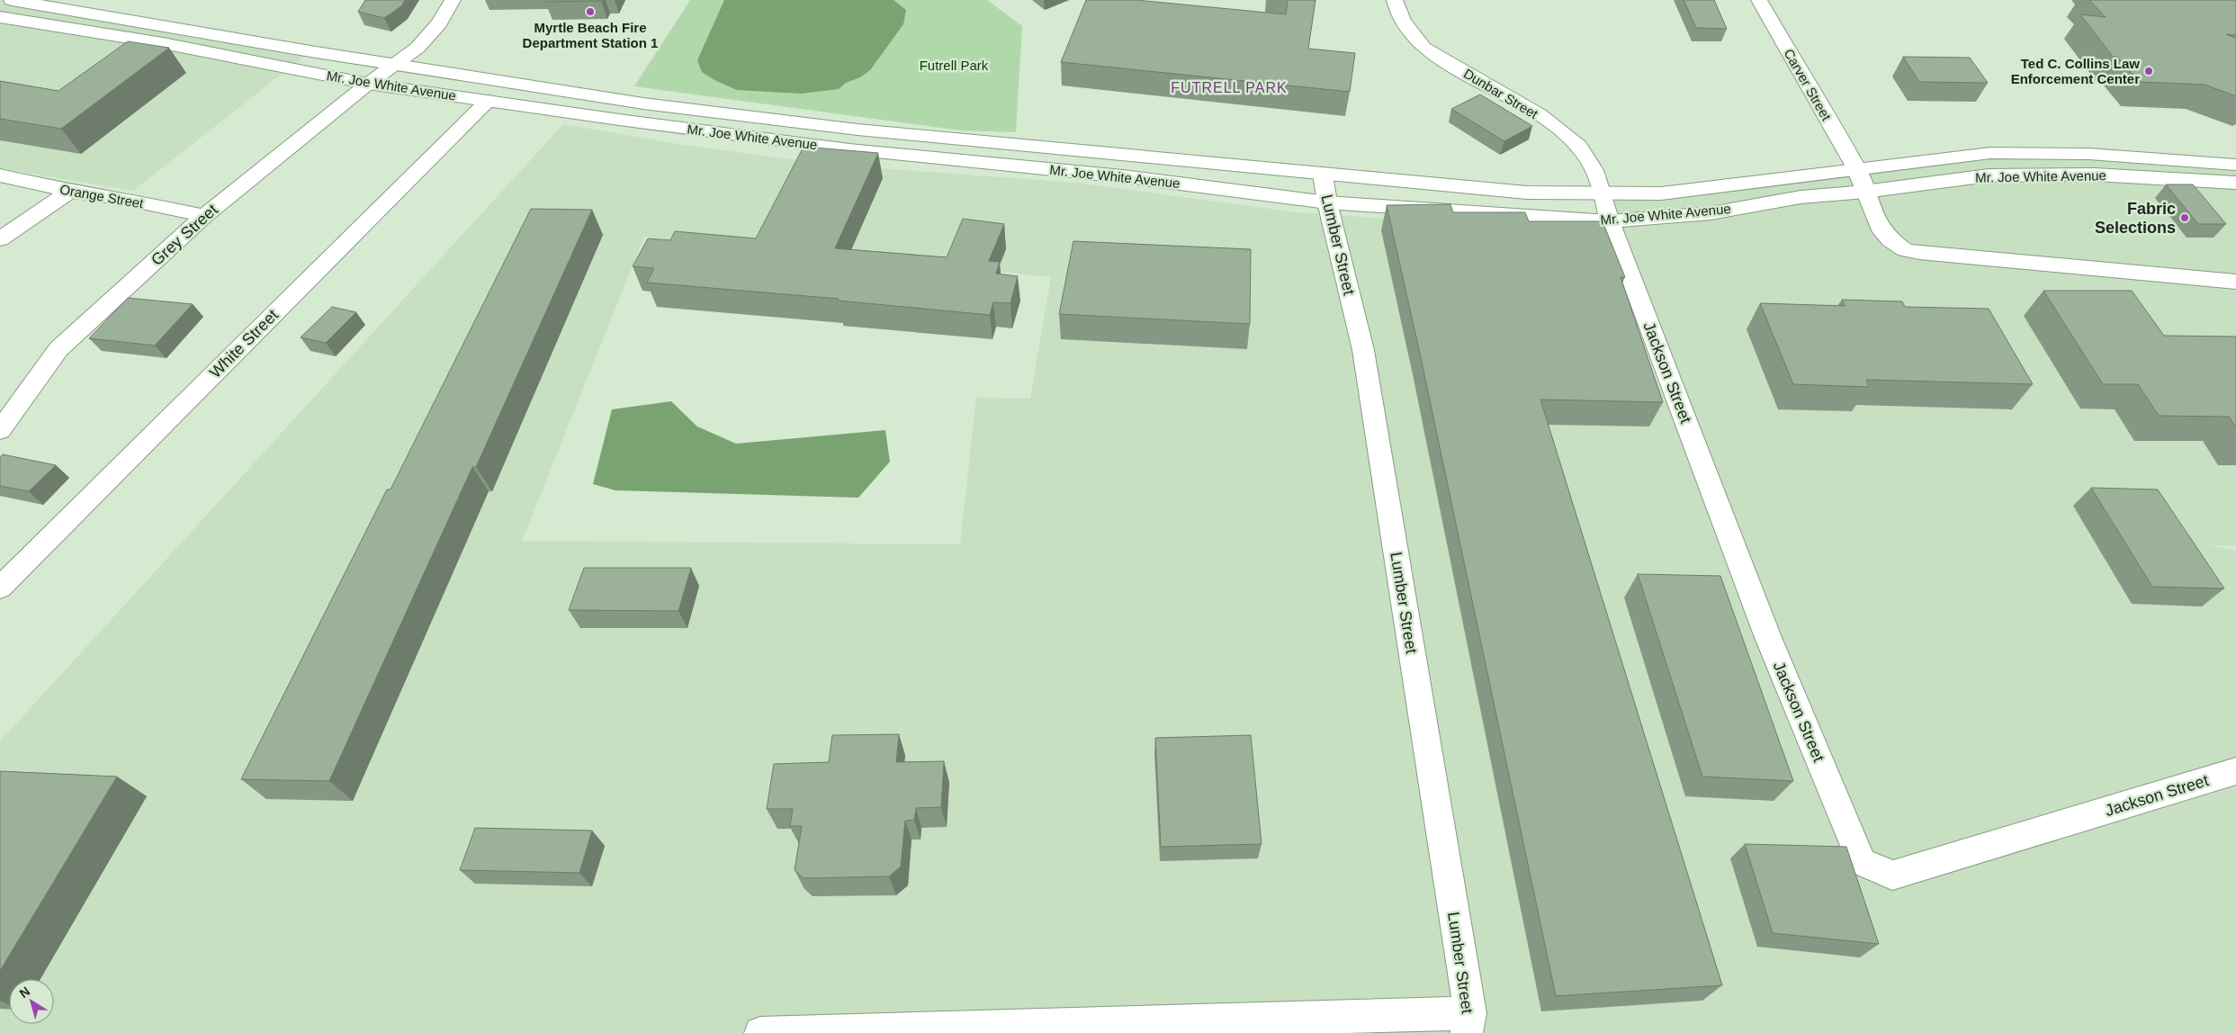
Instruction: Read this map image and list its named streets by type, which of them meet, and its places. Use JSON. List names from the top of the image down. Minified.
{"streets":{"street":["Carver Street","Mr. Joe White Avenue","Dunbar Street","Orange Street","Grey Street","Lumber Street","White Street","Jackson Street"]},"crossings":[["Carver Street","Mr. Joe White Avenue"],["Mr. Joe White Avenue","Dunbar Street"],["Mr. Joe White Avenue","Grey Street"],["Mr. Joe White Avenue","Lumber Street"],["Mr. Joe White Avenue","White Street"],["Mr. Joe White Avenue","Jackson Street"],["Dunbar Street","Jackson Street"],["Orange Street","Grey Street"]],"districts":["FUTRELL PARK"],"parks":["Futrell Park"],"places":["Myrtle Beach Fire Department Station 1","Ted C. Collins Law Enforcement Center","Fabric Selections"],"north":"top left"}
